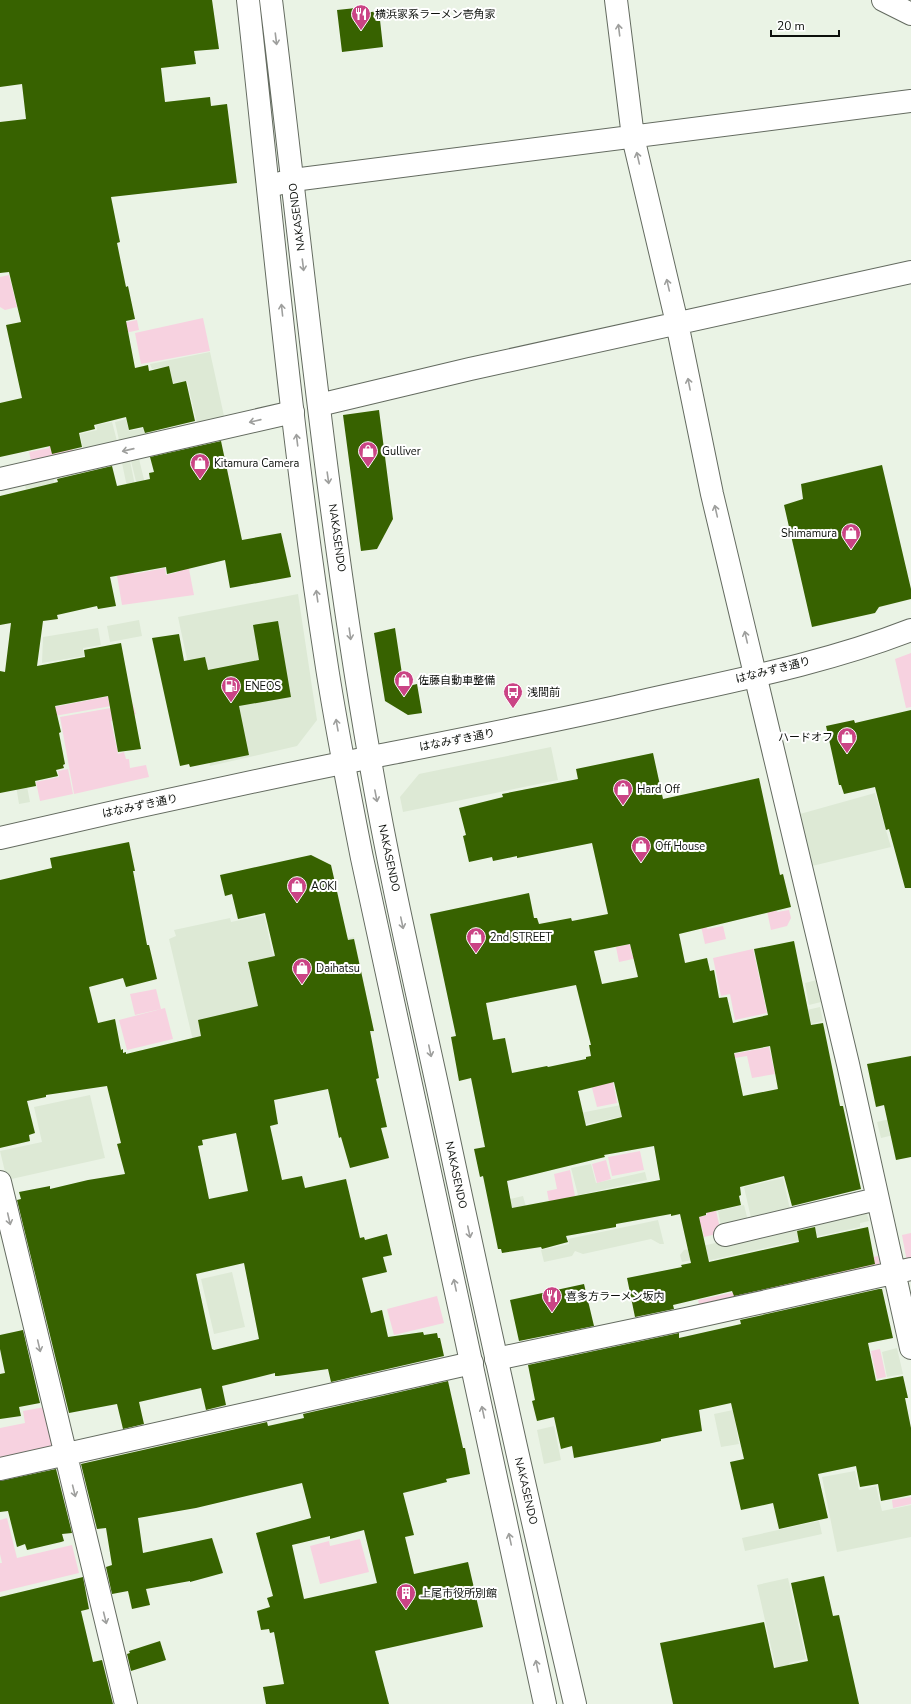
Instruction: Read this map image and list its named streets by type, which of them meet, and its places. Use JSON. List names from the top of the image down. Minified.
{"streets":{"main road":["NAKASENDO","はなみずき通り"]},"crossings":[["NAKASENDO","はなみずき通り"]],"places":{"restaurant":["横浜家系ラーメン壱角家","喜多方ラーメン坂内"],"shop":["Gulliver","Kitamura Camera","Shimamura","佐藤自動車整備","ハードオフ","Hard Off","Off House","AOKI","2nd STREET","Daihatsu"],"fuel station":["ENEOS"],"bus stop":["浅間前"],"building":["上尾市役所別館"]},"scale_bar":"20 m"}
